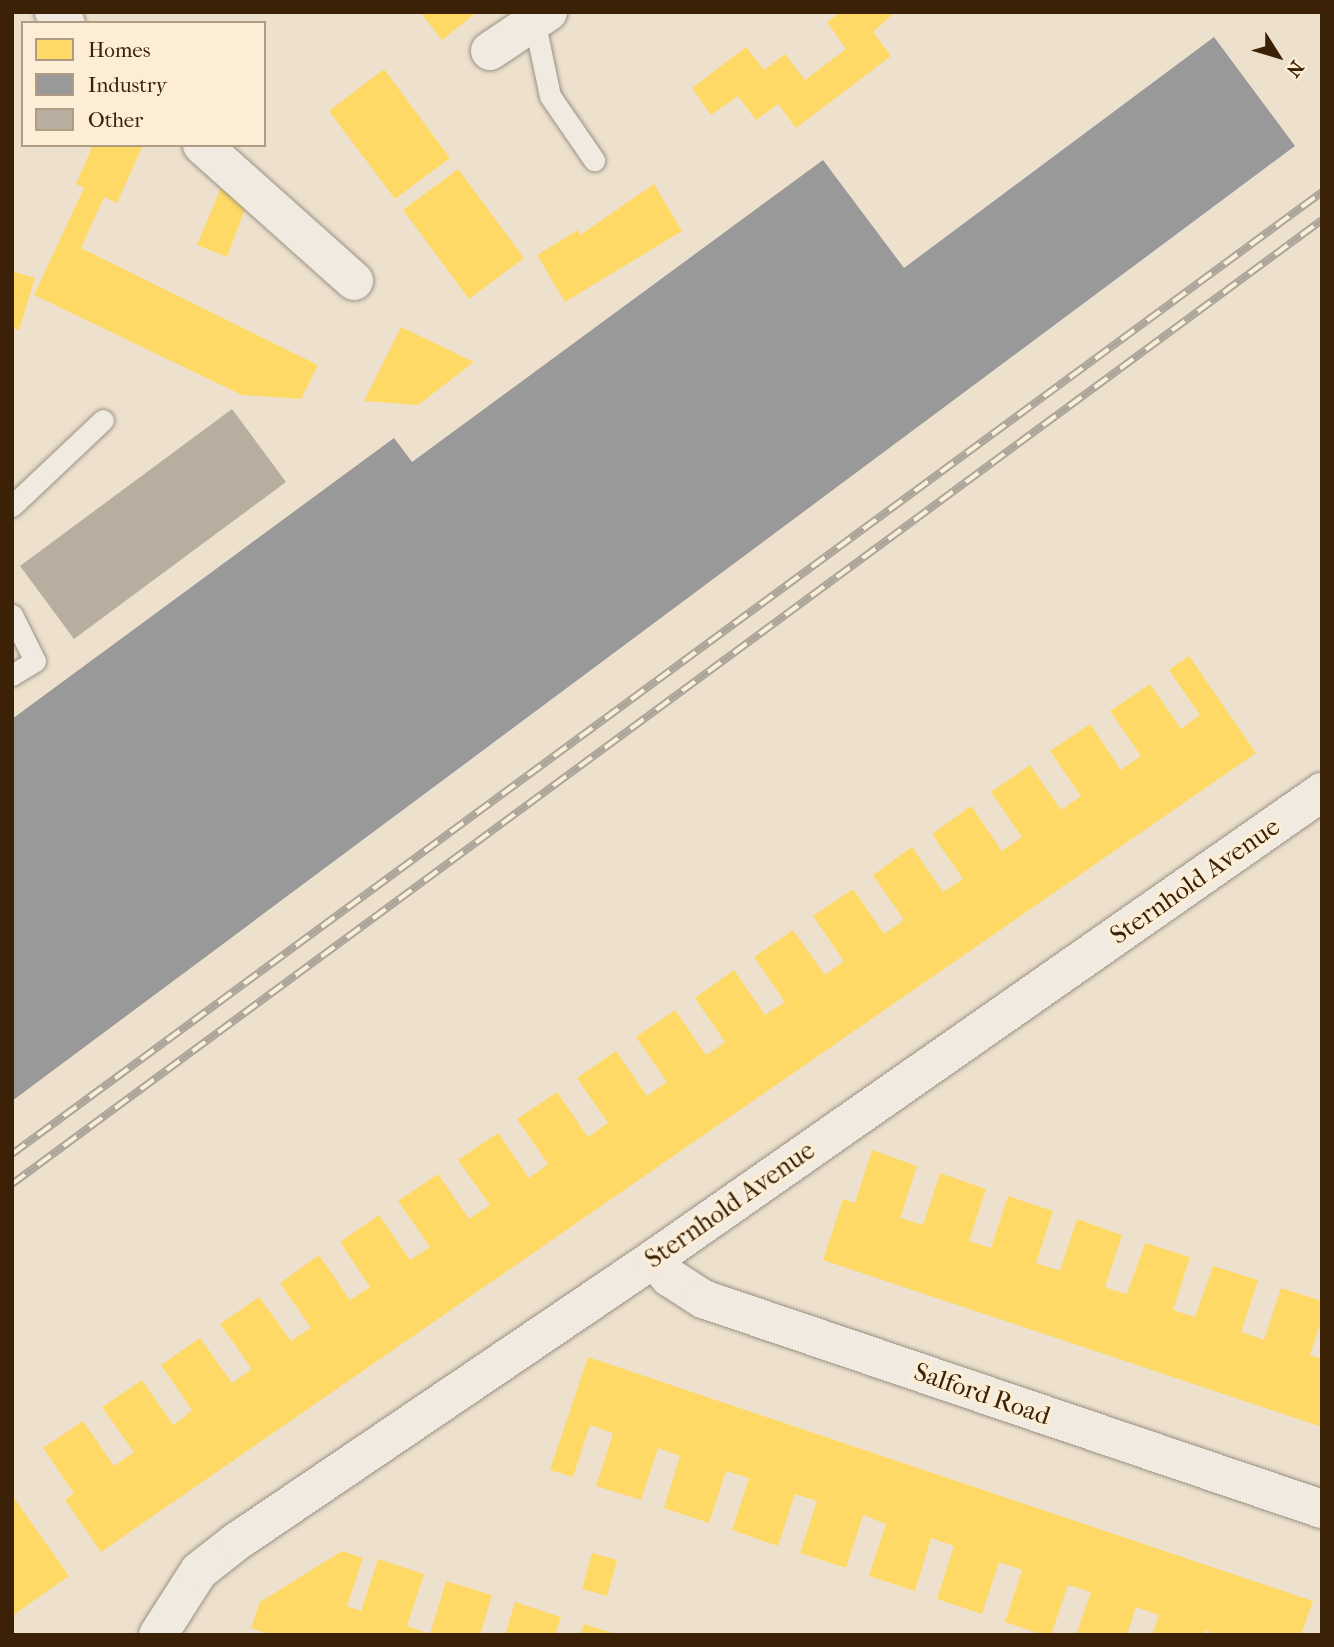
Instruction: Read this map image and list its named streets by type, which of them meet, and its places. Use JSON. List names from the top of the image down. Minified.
{"streets":{"street":["Sternhold Avenue","Salford Road"]},"crossings":[["Sternhold Avenue","Salford Road"]],"legend":["Homes","Industry","Other"],"north":"bottom right"}
